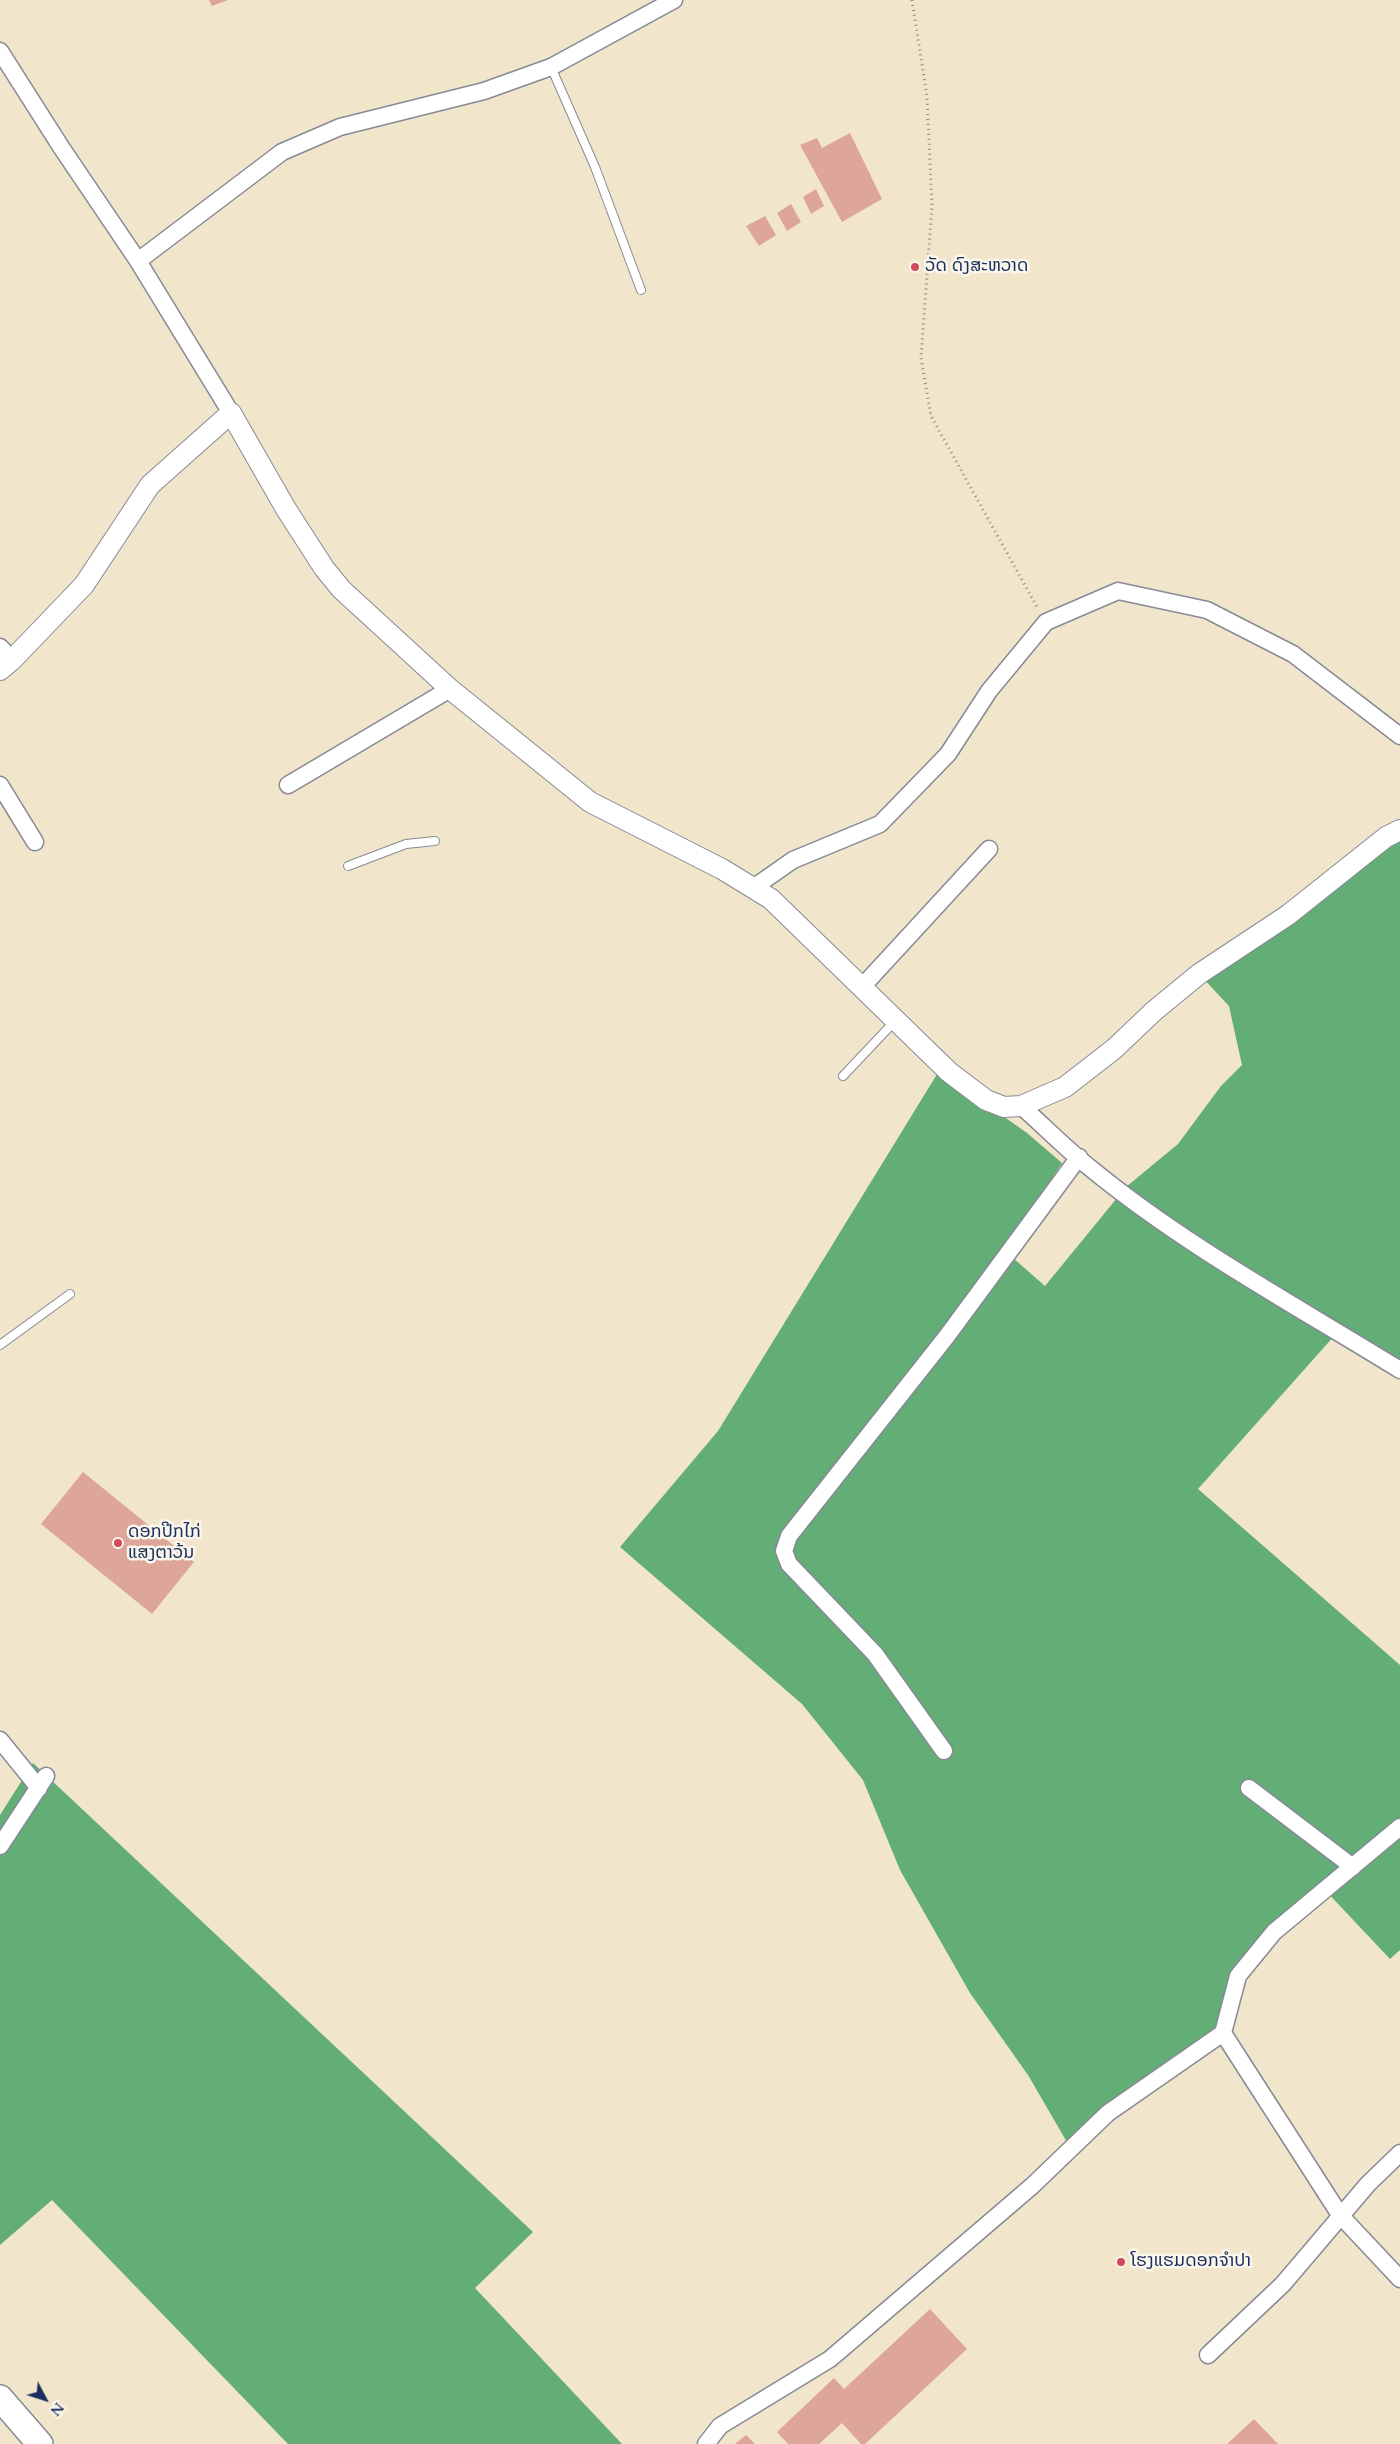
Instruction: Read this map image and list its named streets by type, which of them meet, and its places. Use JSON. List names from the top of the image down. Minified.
{"places":["ວັດ ດົງສະຫວາດ","ດອກປີກໄກ່ ແສງຕາວ້ນ","ໂຮງແຮມດອກຈຳປາ"],"north":"bottom right"}
